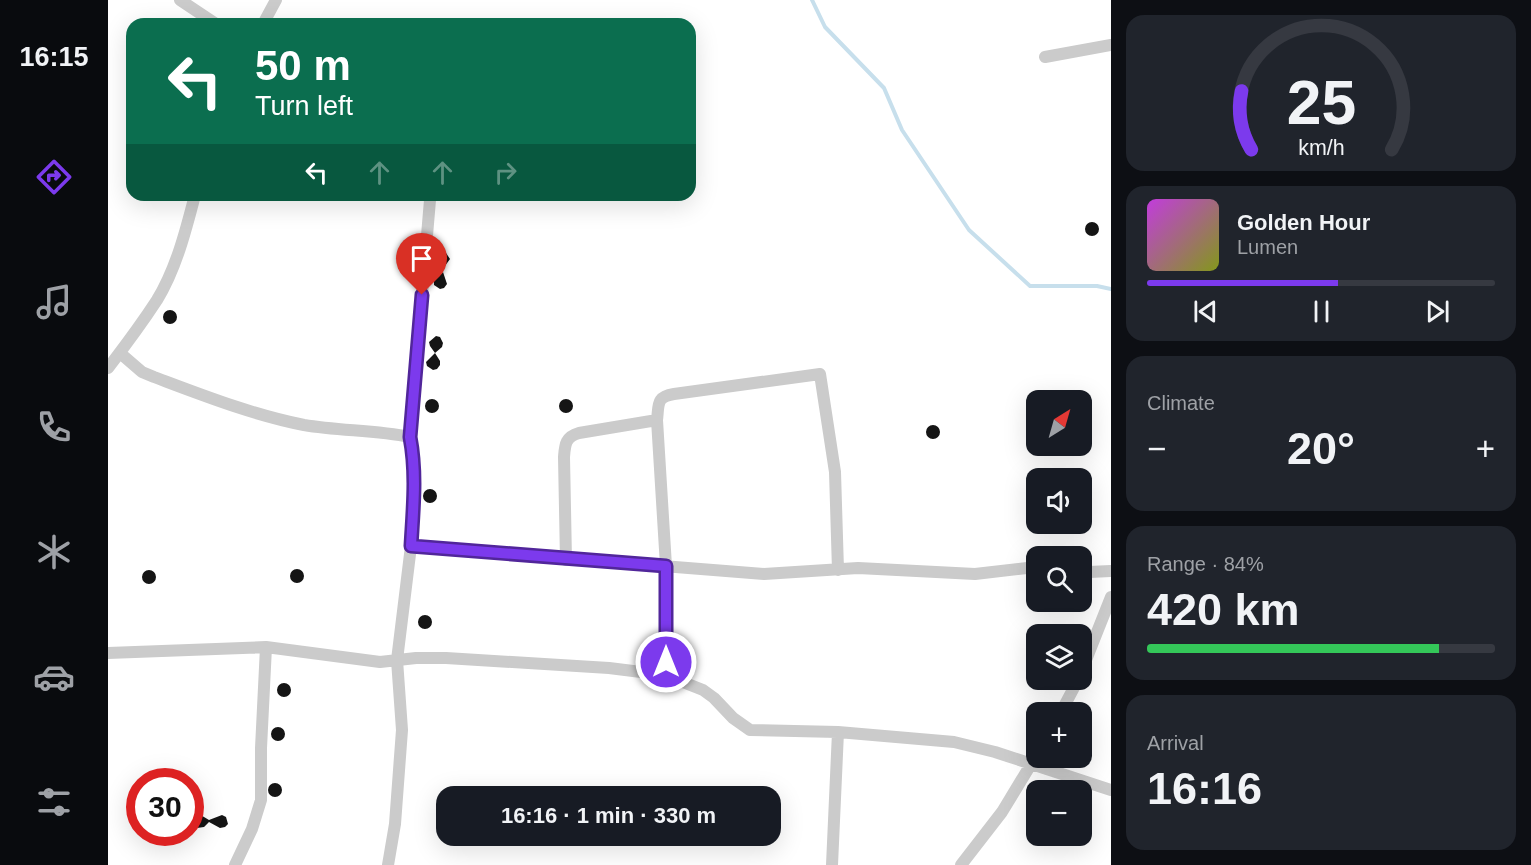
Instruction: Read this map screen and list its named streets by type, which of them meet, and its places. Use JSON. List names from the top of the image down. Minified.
{"north":"top right","page":{"tabs":"16:15","turn":["50 m","Turn left"],"song":["Golden Hour","Lumen"],"tile":["Climate",["Range · 84%","420 km"],["Arrival","16:16"]],"map_buttons":["+","−"],"heat":["−","20°","+"],"limit":"30","trip":"16:16 · 1 min · 330 m","gauge":["25","km/h"]}}
